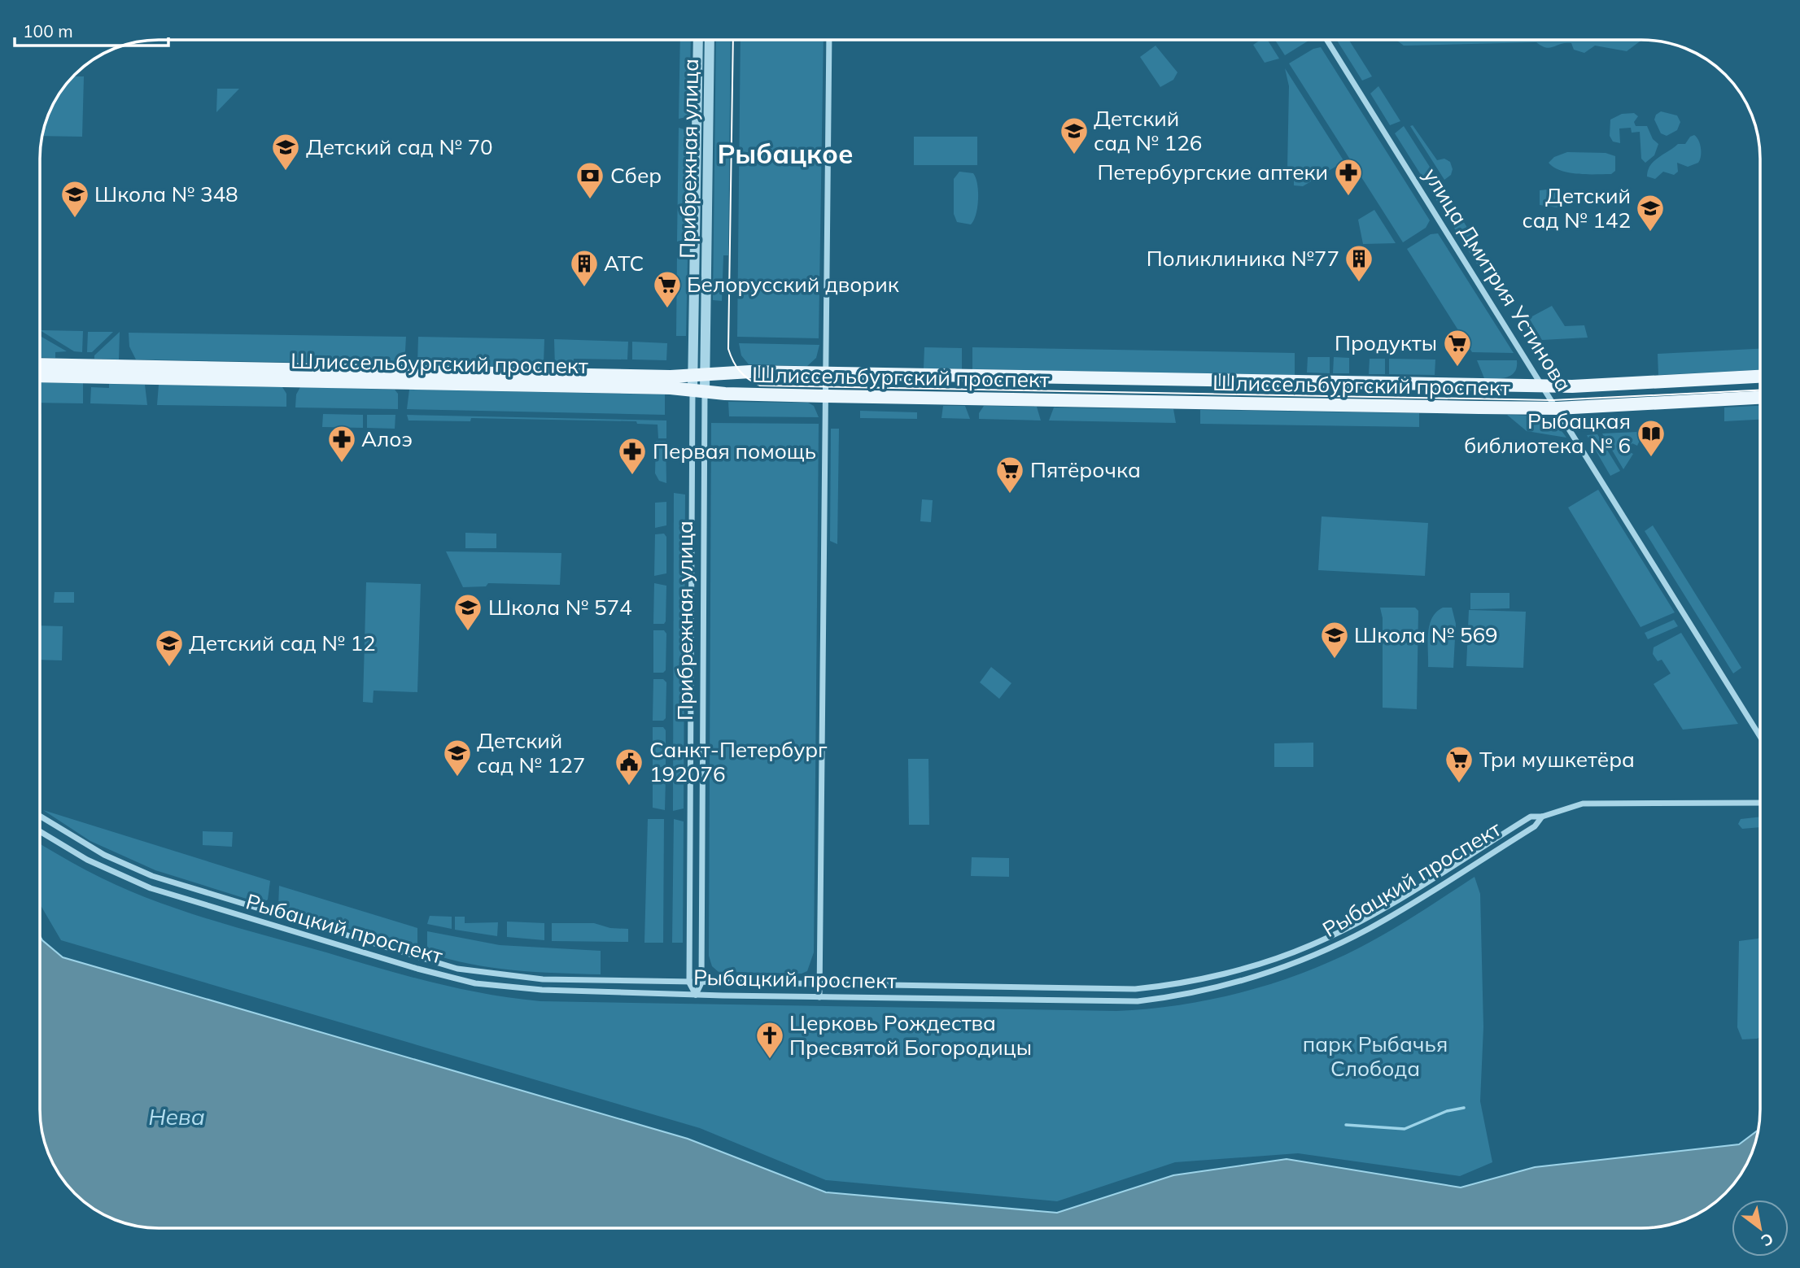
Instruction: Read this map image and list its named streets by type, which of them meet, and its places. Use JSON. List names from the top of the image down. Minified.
{"streets":{"main road":["Шлиссельбургский проспект"],"street":["Прибрежная улица","улица Дмитрия Устинова","Рыбацкий проспект"]},"crossings":[["Прибрежная улица","Шлиссельбургский проспект"],["Прибрежная улица","Рыбацкий проспект"],["улица Дмитрия Устинова","Шлиссельбургский проспект"]],"districts":["Рыбацкое"],"water":["Нева"],"parks":["парк Рыбачья Слобода"],"places":{"school or university":["Детский сад № 126","Детский сад № 70","Школа № 348","Детский сад № 142","Школа № 574","Школа № 569","Детский сад № 12","Детский сад № 127"],"pharmacy":["Петербургские аптеки","Алоэ","Первая помощь"],"bank":["Сбер"],"building":["Поликлиника №77","АТС"],"supermarket":["Белорусский дворик","Продукты","Пятёрочка","Три мушкетёра"],"library":["Рыбацкая библиотека № 6"],"public building":["Санкт-Петербург 192076"],"church":["Церковь Рождества Пресвятой Богородицы"]},"scale_bar":"100 m","north":"bottom right"}
